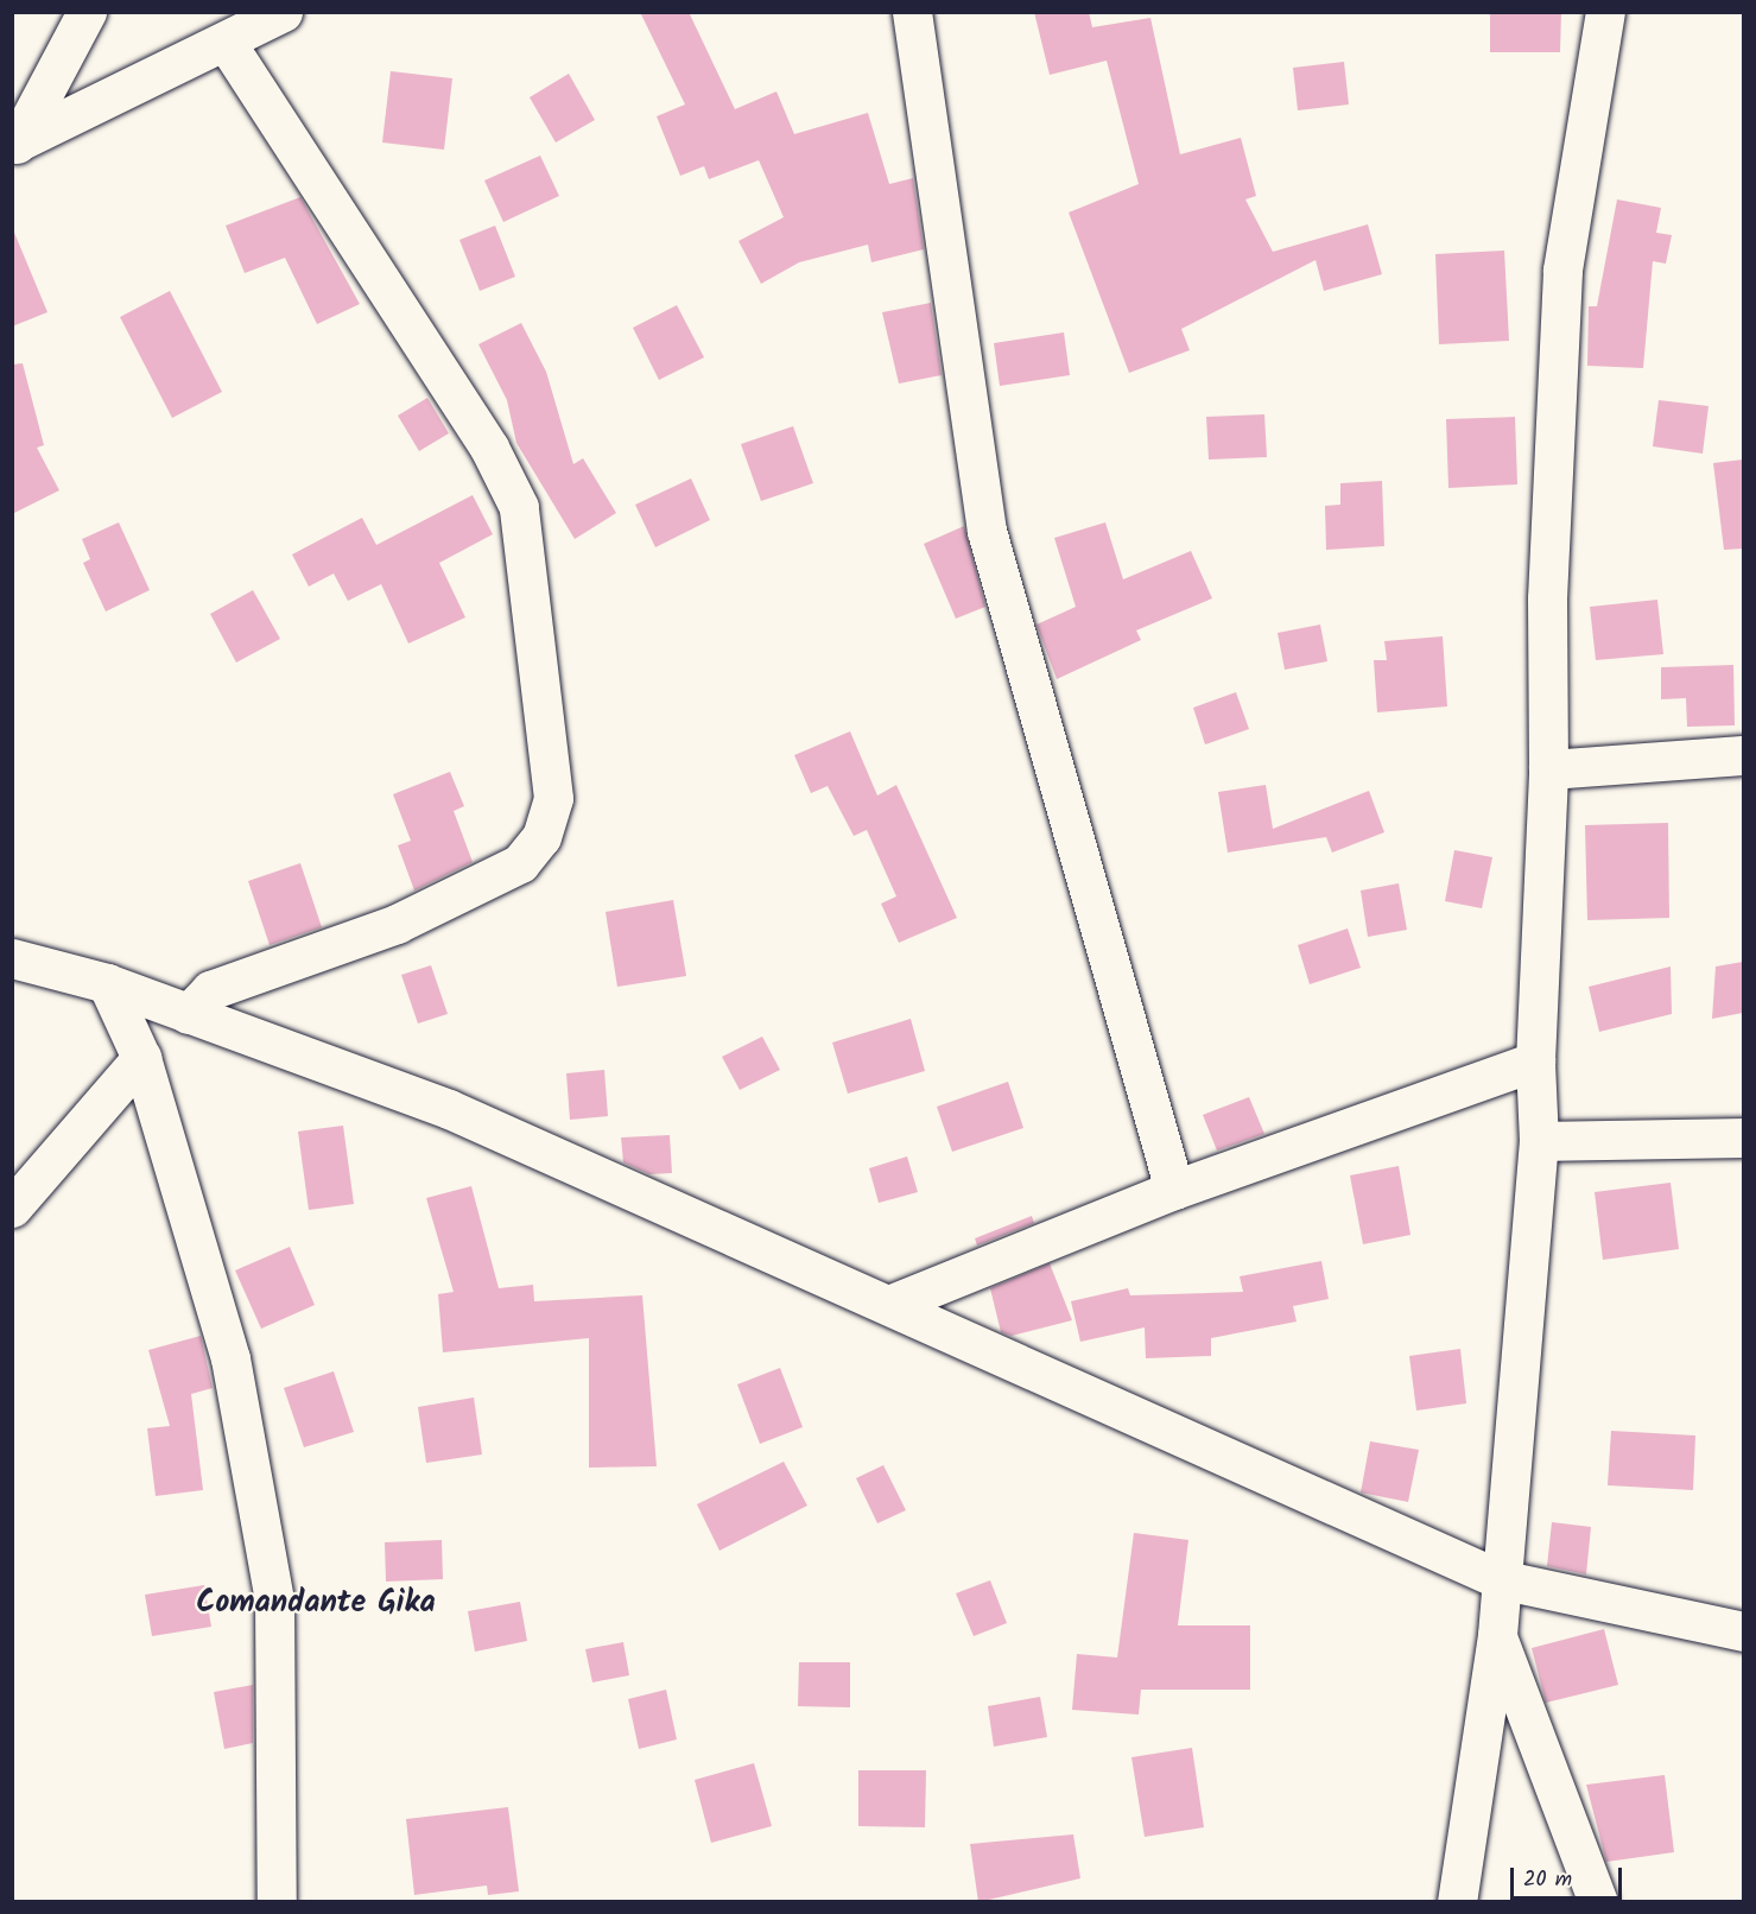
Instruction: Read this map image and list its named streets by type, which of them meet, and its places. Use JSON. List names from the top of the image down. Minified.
{"districts":["Comandante Gika"],"scale_bar":"20 m"}
